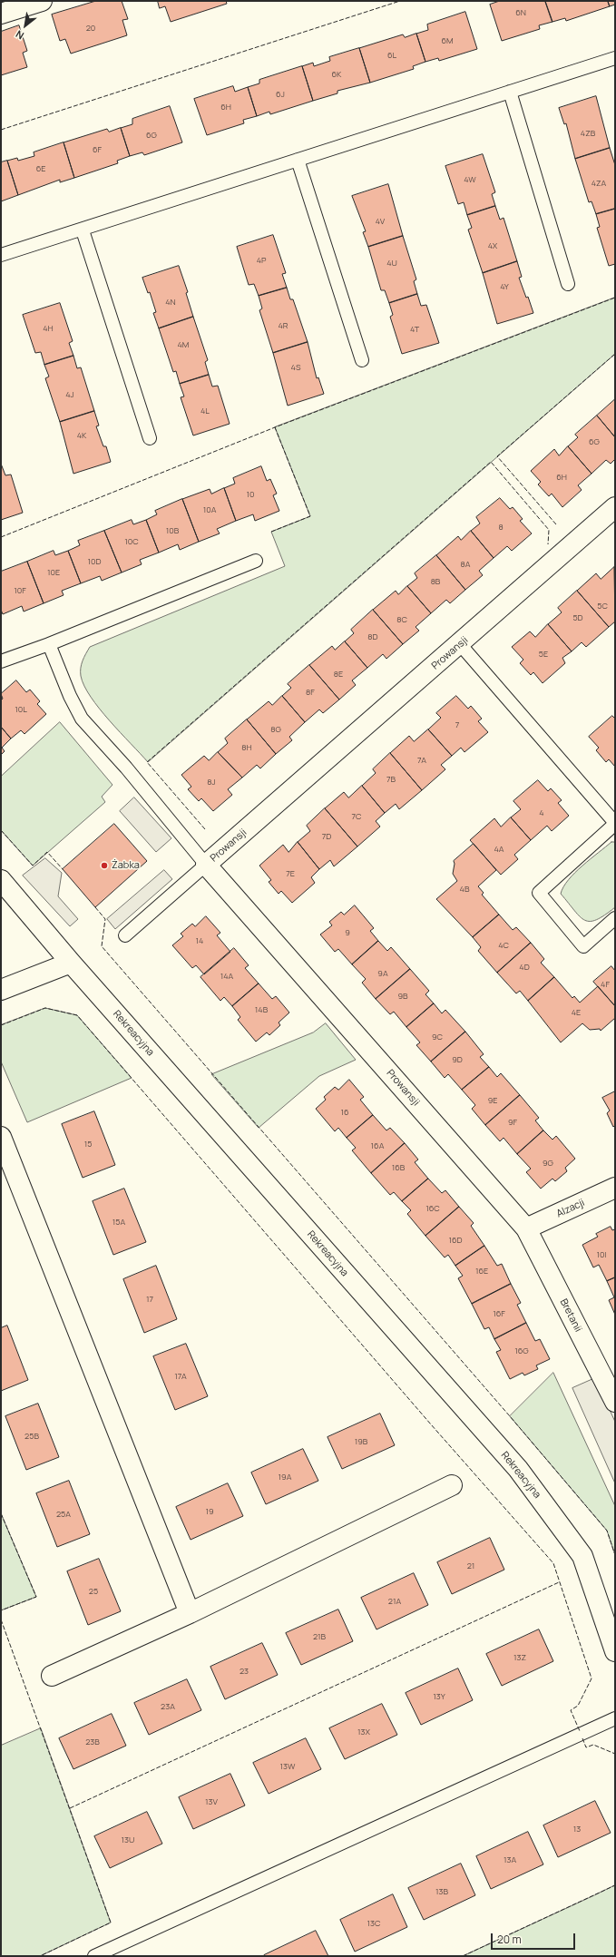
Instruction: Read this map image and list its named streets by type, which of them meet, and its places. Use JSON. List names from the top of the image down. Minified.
{"streets":{"street":["Prowansji","Rekreacyjna","Alzacji","Bretanii"]},"crossings":[["Prowansji","Alzacji"],["Prowansji","Bretanii"],["Alzacji","Bretanii"]],"places":["Żabka"],"house_numbers":["6N","20","6M","6L","6K","6J","6H","4ZB","6G","6F","6E","4W","4ZA","4V","4X","4P","4U","4Y","4N","4R","4H","4T","4M","4S","4J","4L","4K","6G","6H","10","10A","8","10B","10C","10D","8A","10E","8B","10F","5C","5D","8C","8D","5E","8E","8F","10L","7","8G","8H","7A","7B","8J","4","7C","7D","4A","7E","4B","9","14","4C","4D","9A","14A","4F","9B","14B","4E","9C","9D","9E","16","9F","15","16A","9G","16B","16C","15A","16D","10I","16E","17","16F","16G","17A","25B","19B","19A","19","25A","21","25","21A","21B","13Z","23","13Y","23A","13X","23B","13W","13V","13","13U","13A","13B","13C"],"scale_bar":"20 m","north":"bottom left"}
